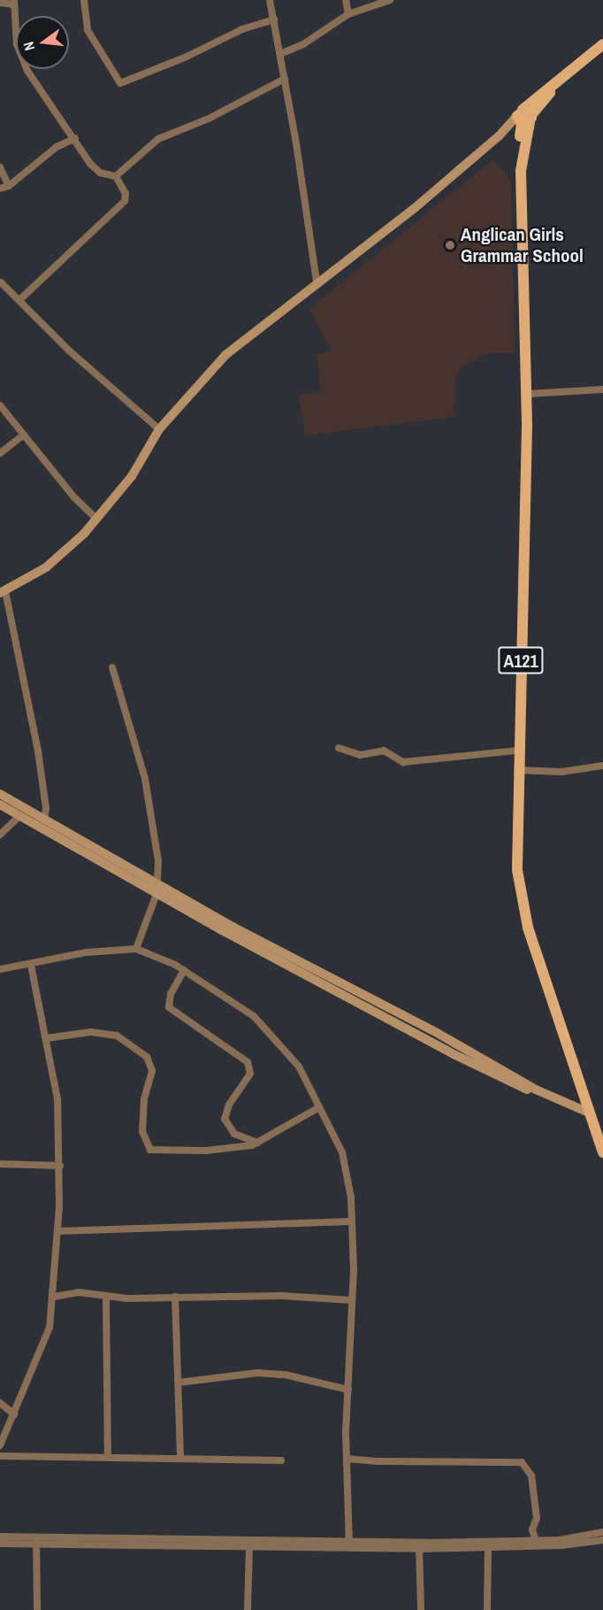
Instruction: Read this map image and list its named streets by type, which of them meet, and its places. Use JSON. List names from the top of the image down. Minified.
{"streets":{"main road":["A121"]},"places":["Anglican Girls Grammar School"],"north":"left"}
